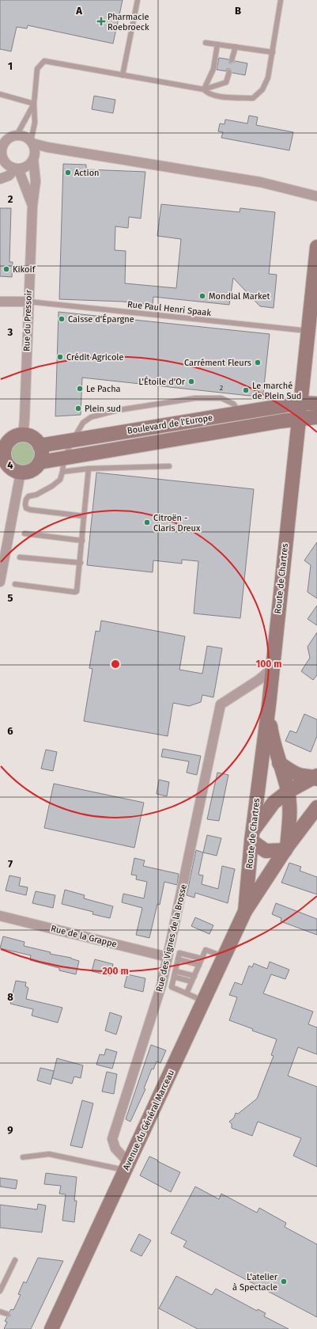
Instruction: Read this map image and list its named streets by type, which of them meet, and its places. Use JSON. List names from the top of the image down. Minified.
{"streets":{"main road":["Boulevard de l'Europe","Route de Chartres","Avenue du Général Marceau"],"street":["Rue du Pressoir","Rue de la Grappe","Rue des Vignes de la Brosse"],"lane":["Rue Paul Henri Spaak"]},"crossings":[["Rue Paul Henri Spaak","Rue du Pressoir"],["Rue Paul Henri Spaak","Route de Chartres"],["Rue du Pressoir","Boulevard de l'Europe"],["Boulevard de l'Europe","Route de Chartres"],["Route de Chartres","Rue des Vignes de la Brosse"],["Route de Chartres","Avenue du Général Marceau"],["Rue de la Grappe","Rue des Vignes de la Brosse"],["Rue des Vignes de la Brosse","Avenue du Général Marceau"]],"places":{"health":["Pharmacie Roebroeck"],"other":["Action","Kikoif","Mondial Market","Caisse d'Épargne","Crédit Agricole","Carrément Fleurs","L'Étoile d'Or","Le Pacha","Le marché de Plein Sud","Plein sud","Citroën - Claris Dreux","L'atelier à Spectacle"]},"house_numbers":["2"],"grid":{"columns":["A","B"],"rows":["1","2","3","4","5","6","7","8","9"]},"rings":["100 m","200 m"]}
